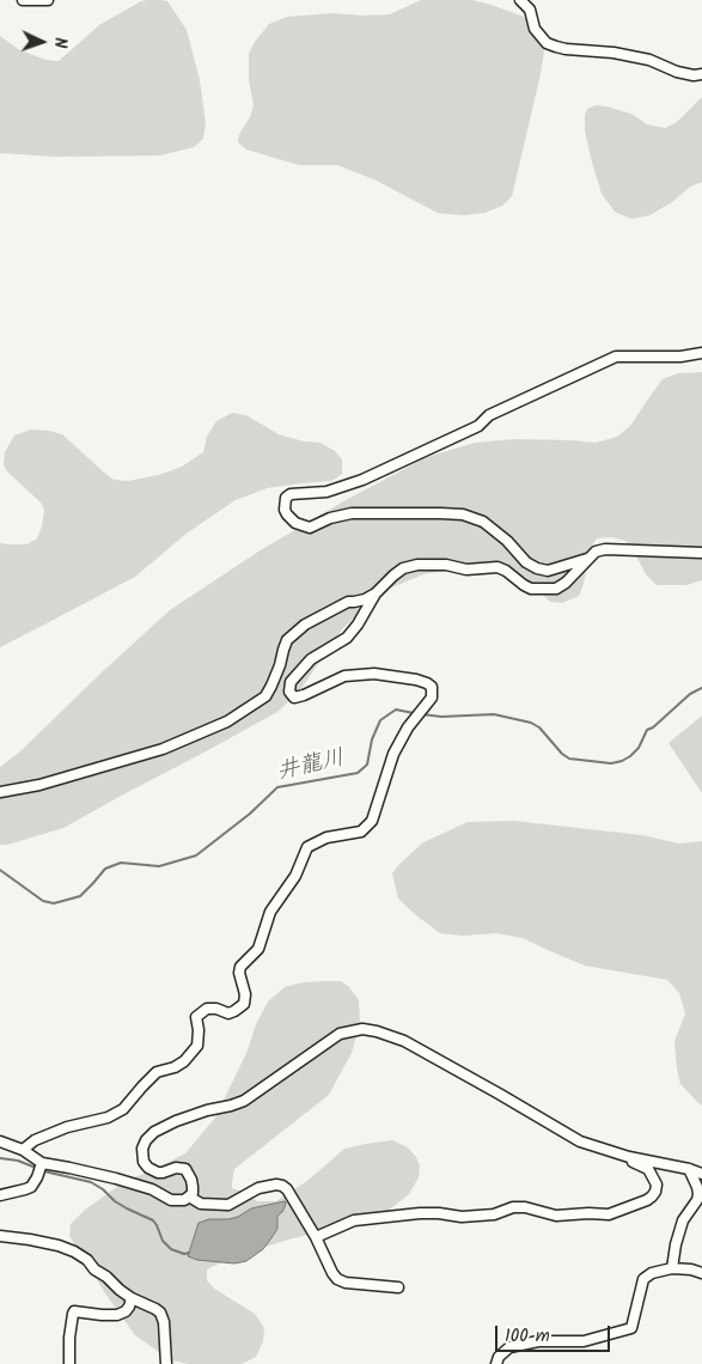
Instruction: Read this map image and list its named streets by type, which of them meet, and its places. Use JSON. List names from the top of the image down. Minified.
{"water":["井龍川"],"scale_bar":"100 m","north":"right"}
